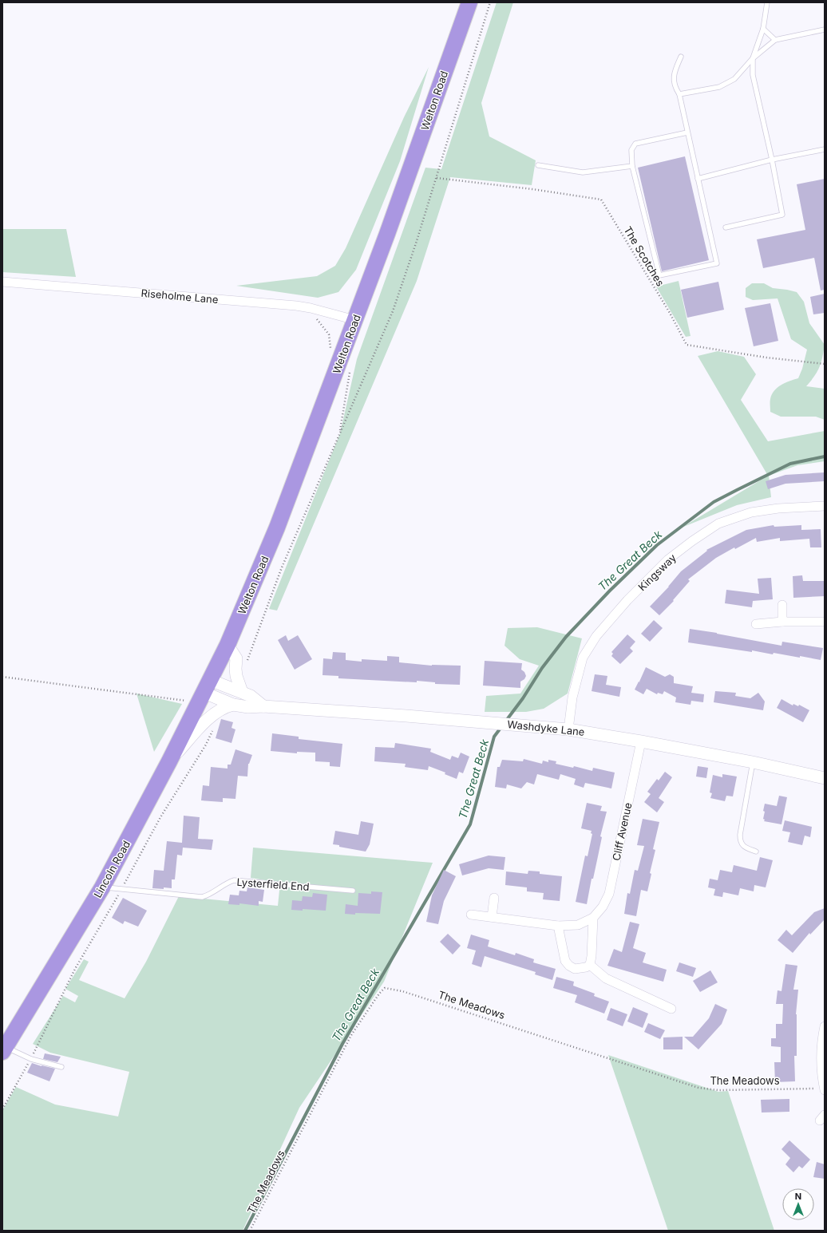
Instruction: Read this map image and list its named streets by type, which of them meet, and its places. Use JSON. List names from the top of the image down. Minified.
{"streets":{"highway":["Welton Road","Lincoln Road"],"street":["Riseholme Lane","Kingsway","Washdyke Lane","Cliff Avenue"],"lane":["Lysterfield End"],"path":["The Scotches","The Meadows"]},"crossings":[["Welton Road","Riseholme Lane"],["Welton Road","Washdyke Lane"],["Welton Road","Lincoln Road"],["Kingsway","Washdyke Lane"],["Washdyke Lane","Cliff Avenue"],["Washdyke Lane","Lincoln Road"],["Lincoln Road","Lysterfield End"]],"water":["The Great Beck"],"north":"top"}
